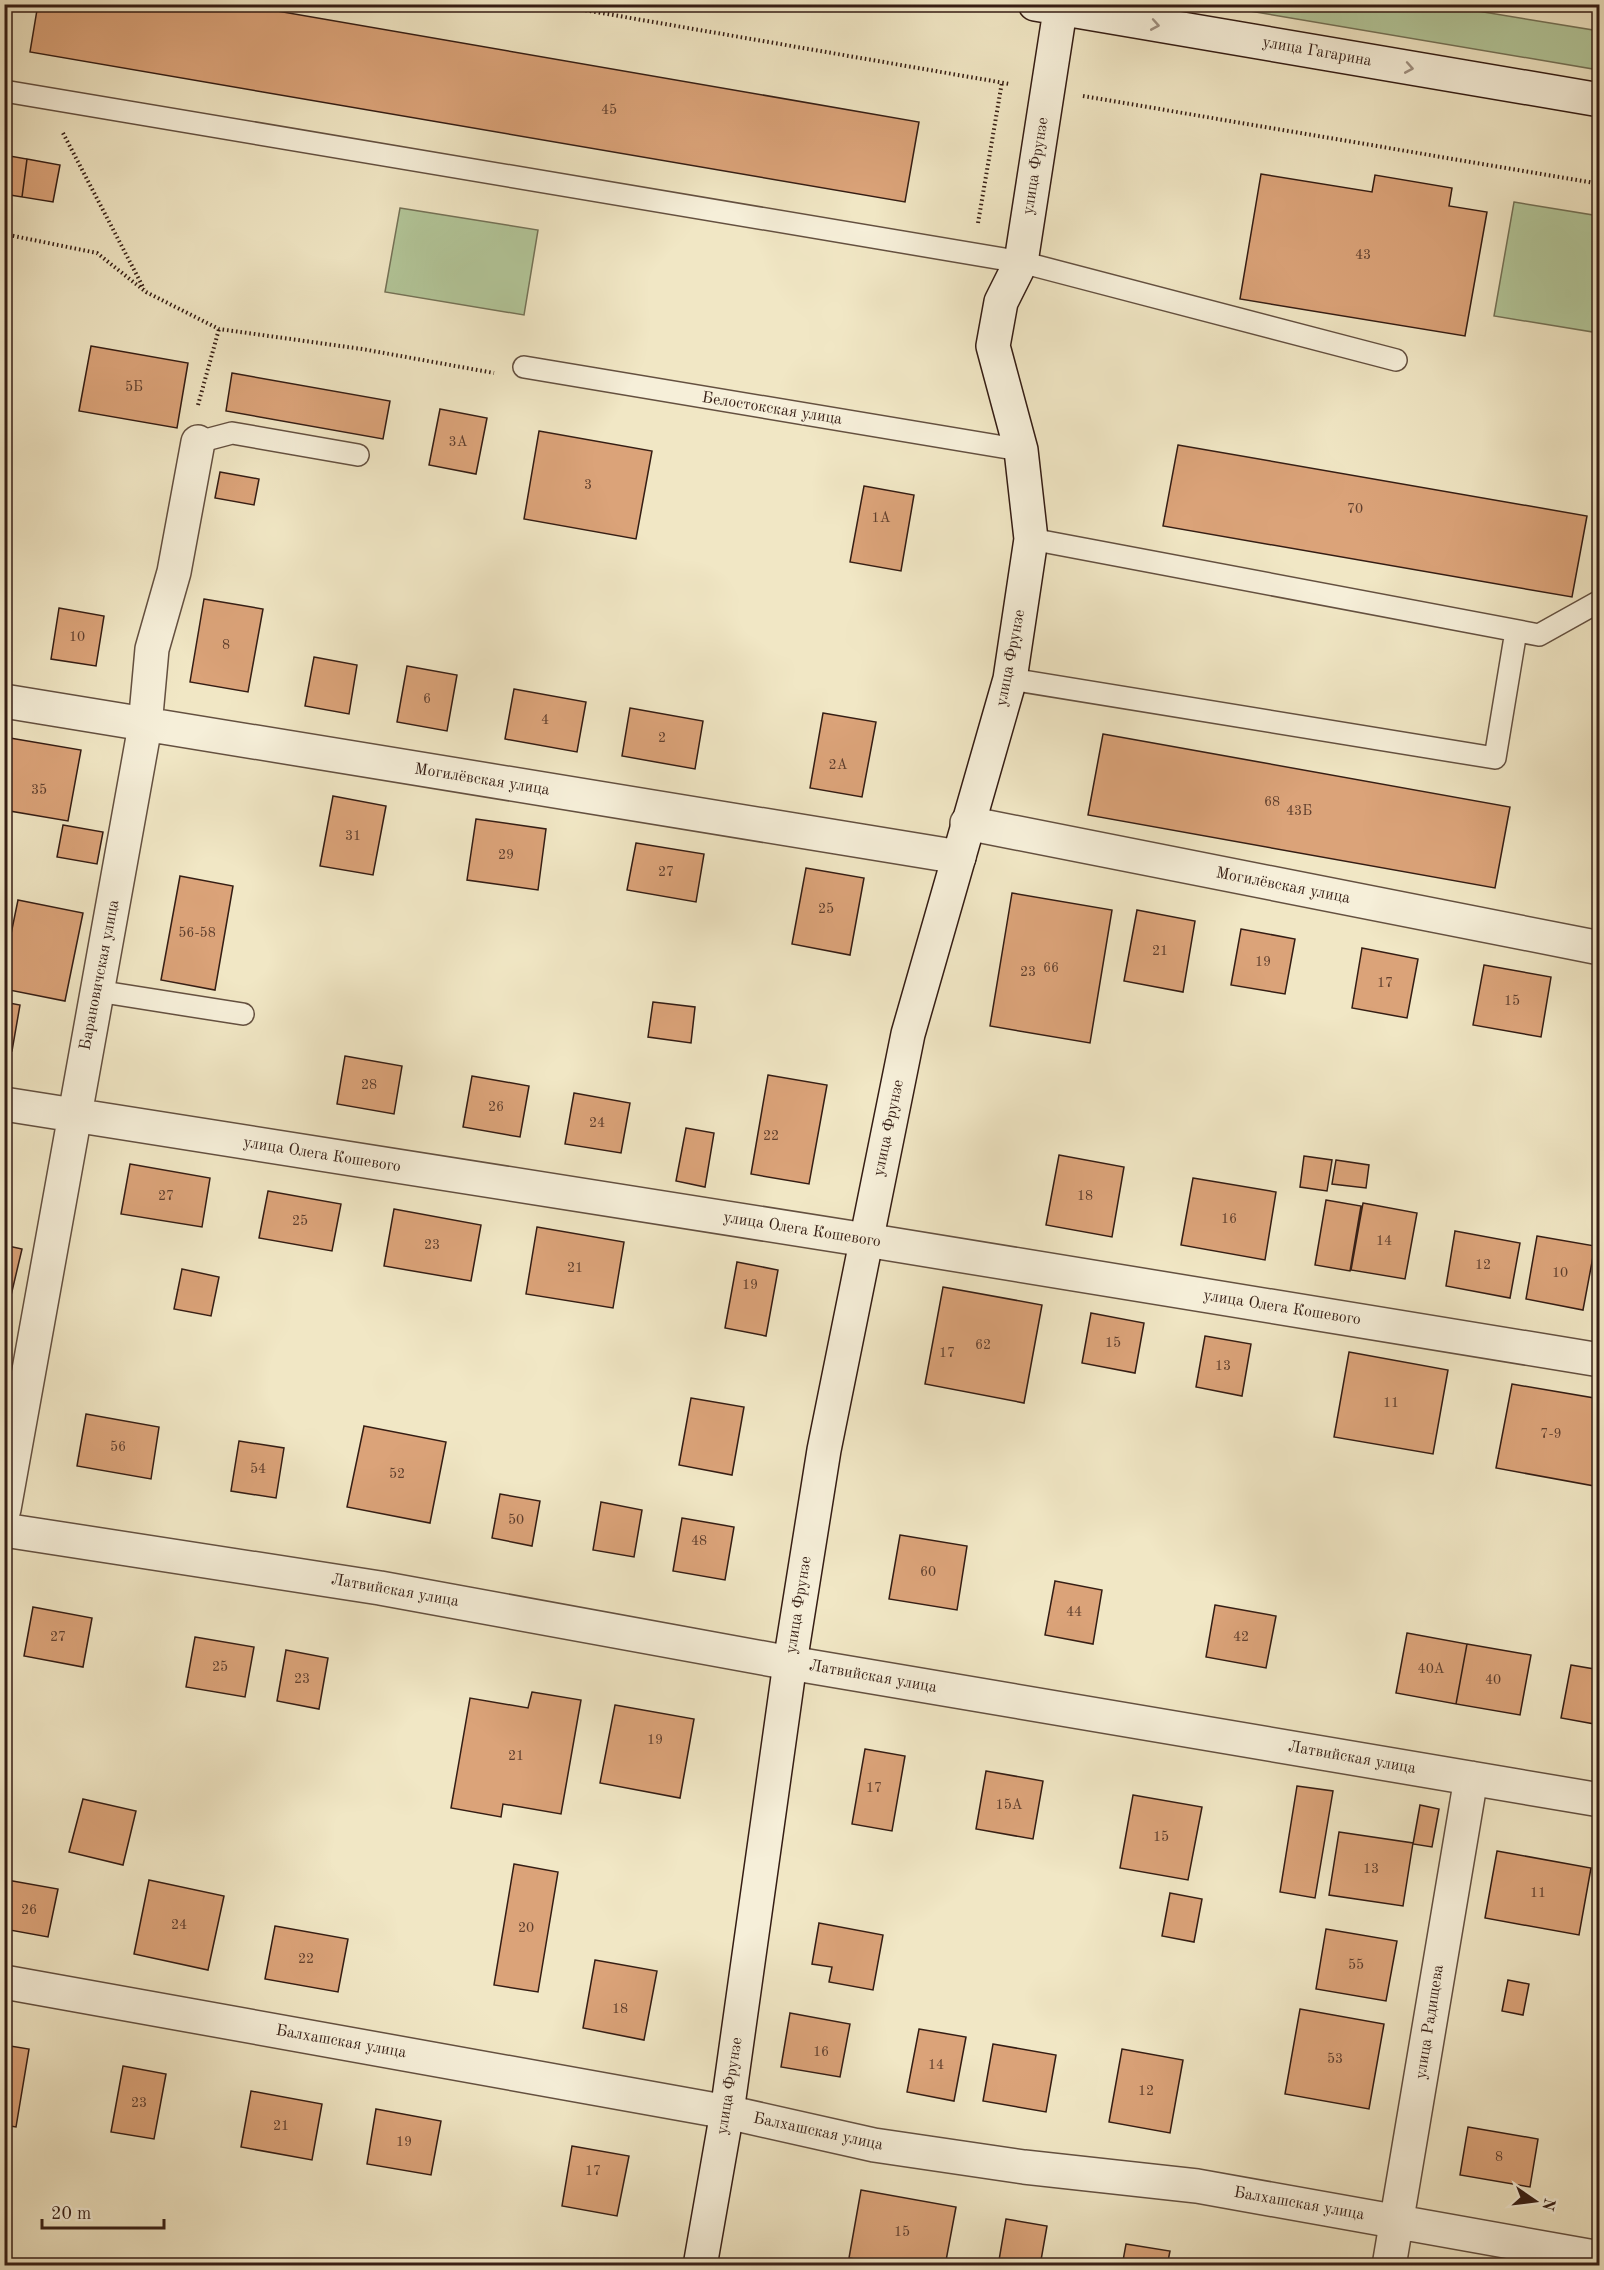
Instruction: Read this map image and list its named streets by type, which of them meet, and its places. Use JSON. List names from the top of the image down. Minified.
{"streets":{"street":["улица Гагарина","улица Фрунзе","Могилёвская улица","Барановичская улица","улица Олега Кошевого","Латвийская улица","улица Радищева","Балхашская улица"],"lane":["Белостокская улица"]},"crossings":[["улица Гагарина","улица Фрунзе"],["улица Фрунзе","Белостокская улица"],["улица Фрунзе","Могилёвская улица"],["улица Фрунзе","улица Олега Кошевого"],["улица Фрунзе","Латвийская улица"],["улица Фрунзе","Балхашская улица"],["Могилёвская улица","Барановичская улица"],["Барановичская улица","улица Олега Кошевого"],["Латвийская улица","улица Радищева"],["улица Радищева","Балхашская улица"]],"one_way":["улица Гагарина"],"house_numbers":["45","43","5Б","3А","3","70","1А","10","8","6","4","2","2А","35","68","43Б","31","29","27","25","56-58","21","19","66","23","17","15","28","26","24","22","27","18","16","25","14","23","12","21","10","19","15","62","17","13","11","7-9","56","54","52","50","48","60","44","27","42","25","40А","23","40","19","21","17","15А","15","13","11","26","24","20","22","55","18","16","53","14","12","23","21","19","8","17","15"],"scale_bar":"20 m","north":"right"}
